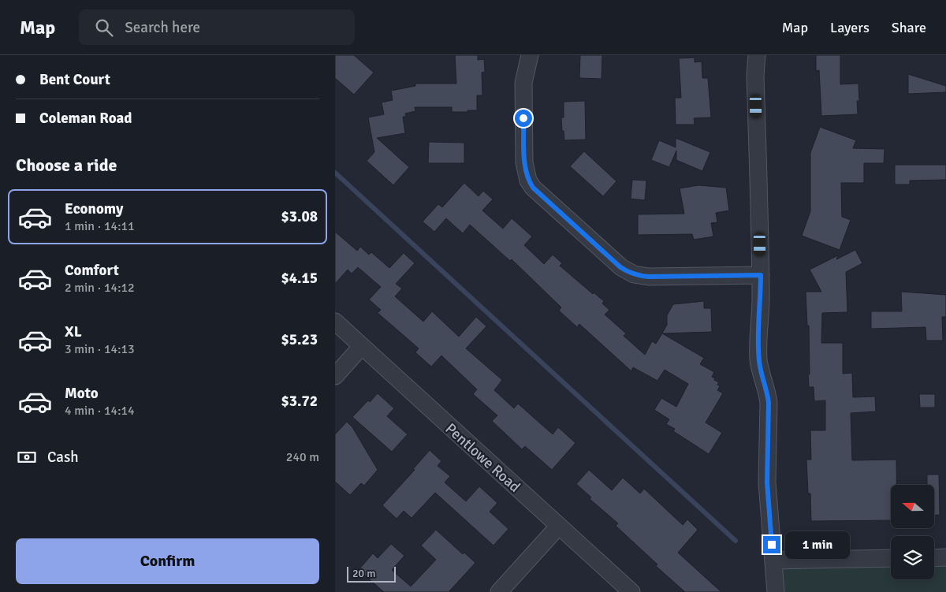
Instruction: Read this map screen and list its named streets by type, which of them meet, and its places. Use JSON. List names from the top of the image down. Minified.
{"streets":{"street":["Pentlowe Road"]},"scale_bar":"20 m","north":"left","page":{"header":"Map","search":"Search here","nav":["Map","Layers","Share"],"banner":["Bent Court","Coleman Road"],"heading":"Choose a ride","list":[{"name":"Economy","note":"1 min · 14:11","value":"$3.08"},{"name":"Comfort","note":"2 min · 14:12","value":"$4.15"},{"name":"XL","note":"3 min · 14:13","value":"$5.23"},{"name":"Moto","note":"4 min · 14:14","value":"$3.72"}],"pay":["Cash","240 m"],"buttons":"Confirm","bubble":"1 min","scale":"20 m"}}
